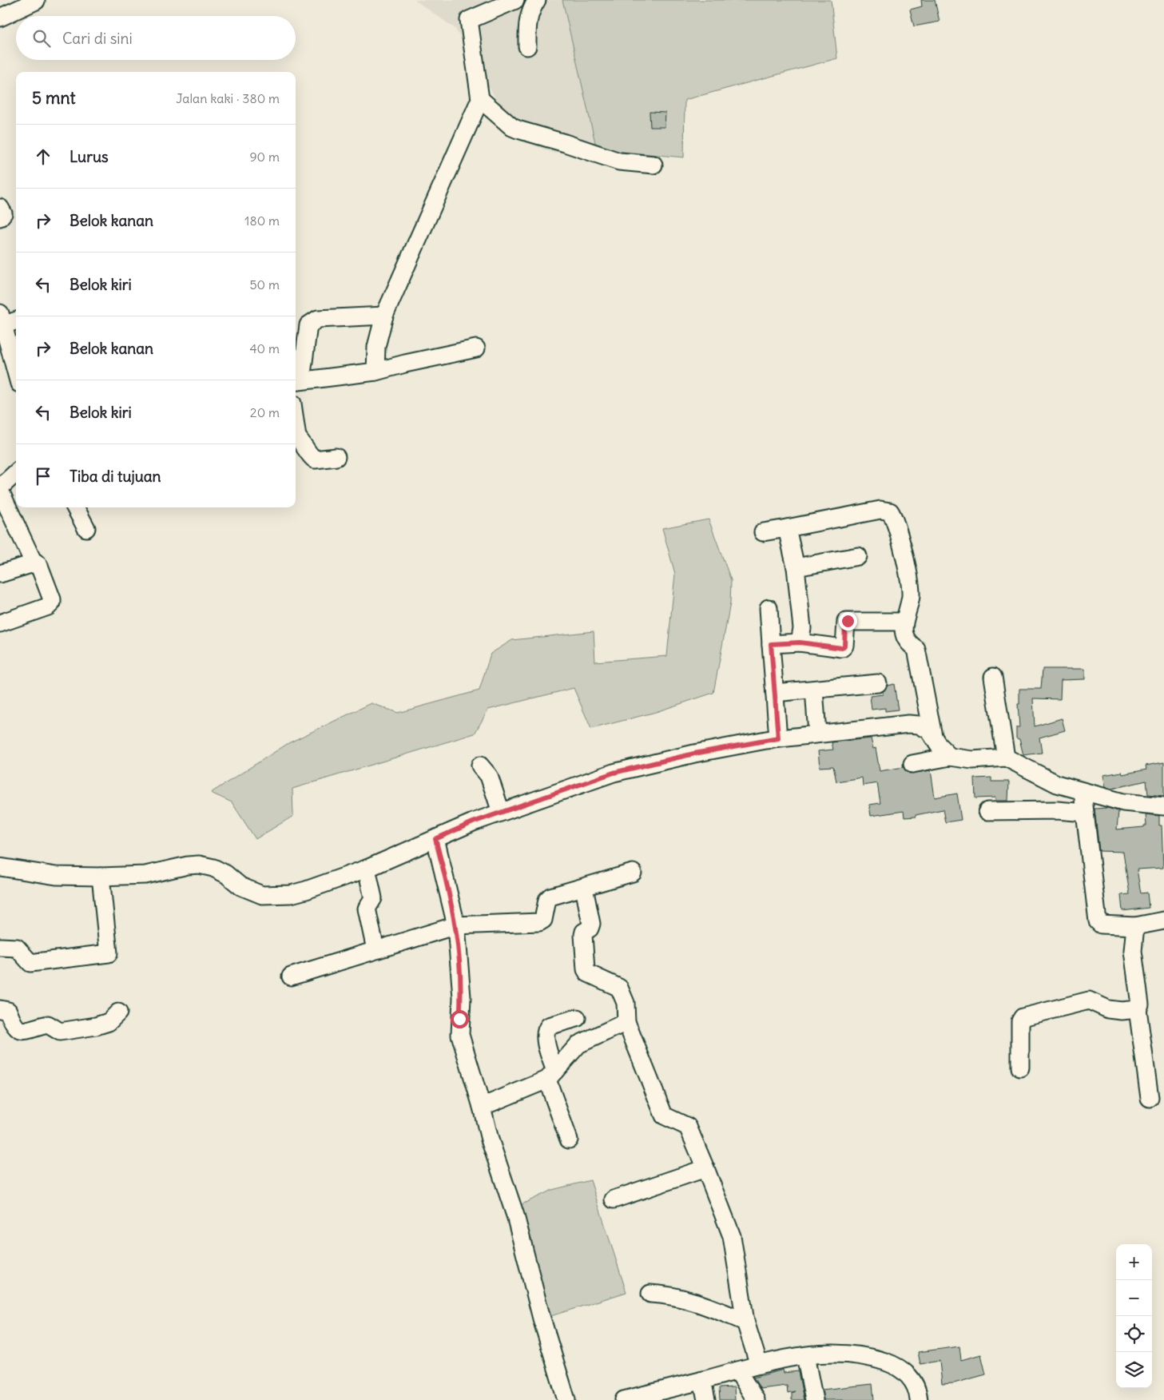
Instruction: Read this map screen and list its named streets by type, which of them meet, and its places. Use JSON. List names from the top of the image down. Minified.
{"page":{"search":"Cari di sini","heading":["5 mnt","Jalan kaki · 380 m"],"list":[["Lurus","90 m"],["Belok kanan","180 m"],["Belok kiri","50 m"],["Belok kanan","40 m"],["Belok kiri","20 m"],"Tiba di tujuan"],"map_buttons":["+","−"]}}
